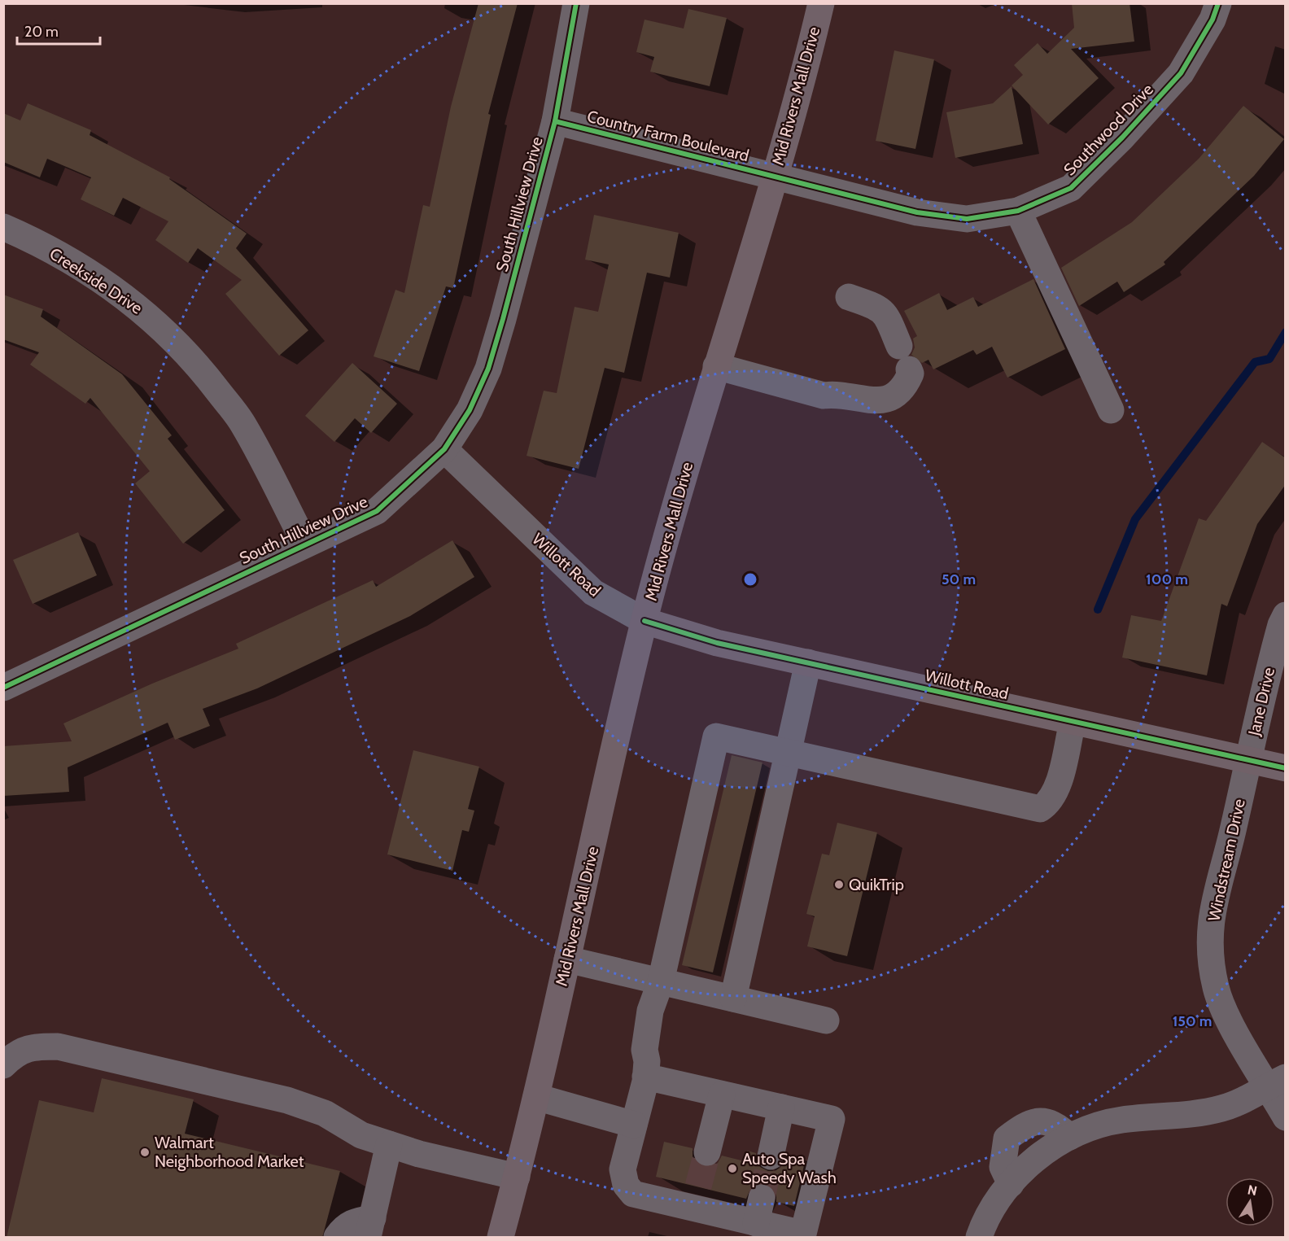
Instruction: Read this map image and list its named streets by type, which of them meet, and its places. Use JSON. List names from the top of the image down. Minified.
{"streets":{"main road":["Mid Rivers Mall Drive","Willott Road"],"street":["Southwood Drive","Country Farm Boulevard","South Hillview Drive","Creekside Drive","Jane Drive","Windstream Drive"]},"crossings":[["Mid Rivers Mall Drive","Southwood Drive"],["Mid Rivers Mall Drive","Country Farm Boulevard"],["Mid Rivers Mall Drive","Willott Road"],["Southwood Drive","Country Farm Boulevard"],["Country Farm Boulevard","South Hillview Drive"],["South Hillview Drive","Creekside Drive"],["South Hillview Drive","Willott Road"],["Willott Road","Jane Drive"],["Willott Road","Windstream Drive"],["Jane Drive","Windstream Drive"]],"places":["QuikTrip","Walmart Neighborhood Market","Auto Spa Speedy Wash"],"scale_bar":"20 m","north":"top","rings":["50 m","100 m","150 m"]}
